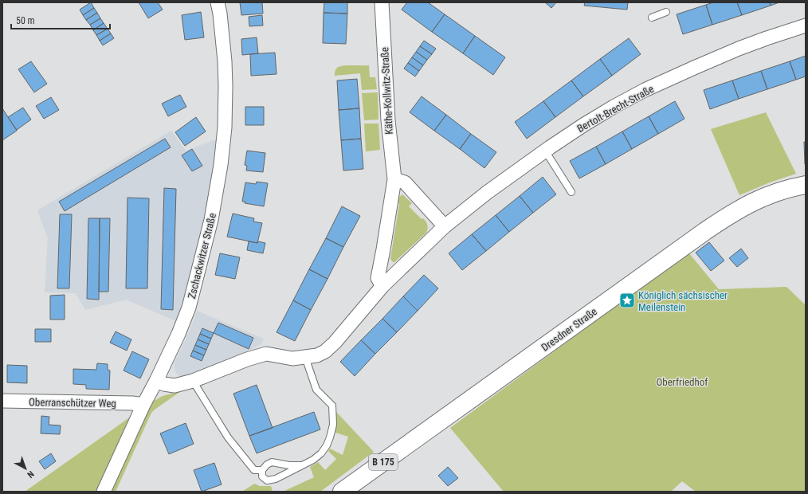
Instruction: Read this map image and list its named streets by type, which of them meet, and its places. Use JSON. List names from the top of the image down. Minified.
{"streets":{"main road":["Dresdner Straße","B 175"],"street":["Käthe-Kollwitz-Straße","Bertolt-Brecht-Straße","Zschackwitzer Straße","Oberranschützer Weg"]},"crossings":[["Zschackwitzer Straße","Oberranschützer Weg"]],"parks":["Oberfriedhof"],"places":{"place":["Königlich sächsischer Meilenstein"]},"scale_bar":"50 m","north":"bottom right"}
